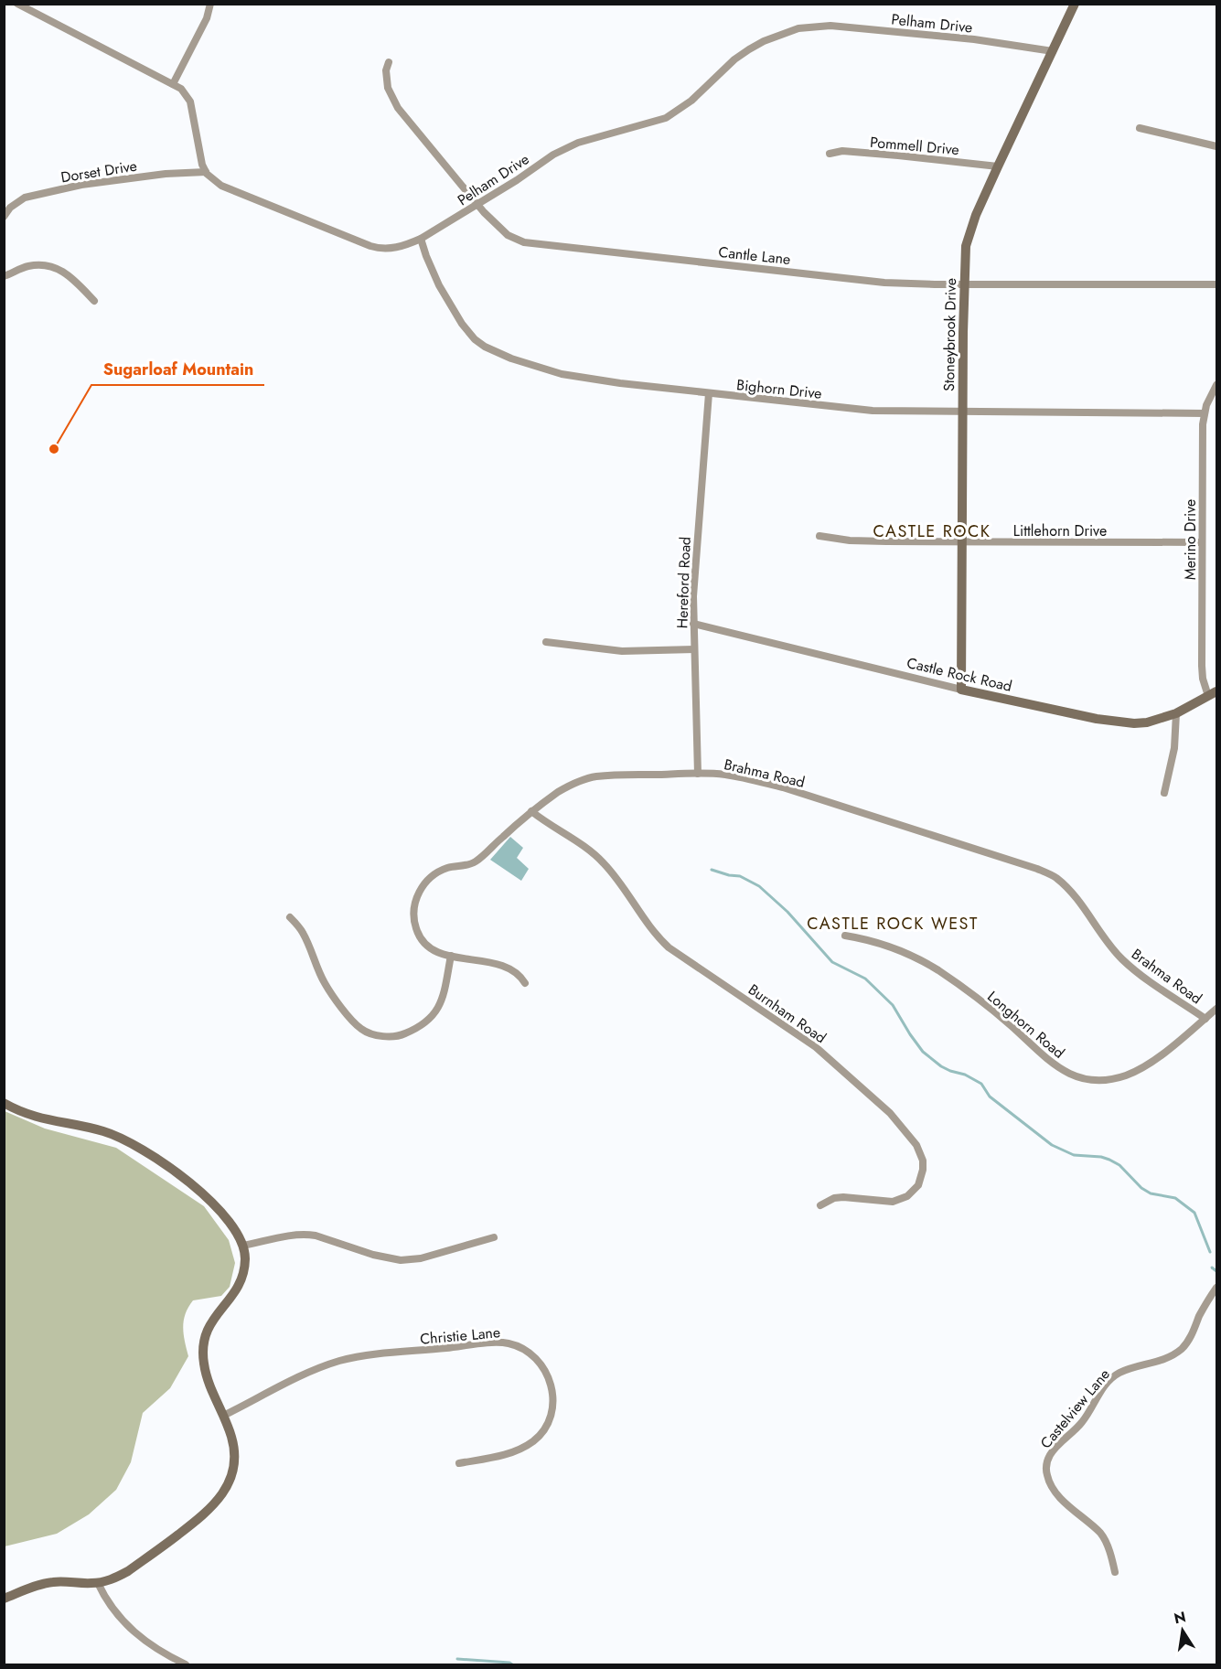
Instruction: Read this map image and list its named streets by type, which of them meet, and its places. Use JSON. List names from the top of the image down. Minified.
{"streets":{"street":["Pelham Drive","Pommell Drive","Dorset Drive","Cantle Lane","Stoneybrook Drive","Bighorn Drive","Littlehorn Drive","Merino Drive","Hereford Road","Castle Rock Road","Brahma Road","Burnham Road","Longhorn Road","Christie Lane","Castelview Lane"]},"crossings":[["Pelham Drive","Dorset Drive"],["Pelham Drive","Cantle Lane"],["Pelham Drive","Stoneybrook Drive"],["Pelham Drive","Bighorn Drive"],["Pommell Drive","Stoneybrook Drive"],["Cantle Lane","Stoneybrook Drive"],["Stoneybrook Drive","Bighorn Drive"],["Stoneybrook Drive","Littlehorn Drive"],["Stoneybrook Drive","Castle Rock Road"],["Bighorn Drive","Merino Drive"],["Bighorn Drive","Hereford Road"],["Littlehorn Drive","Merino Drive"],["Merino Drive","Castle Rock Road"],["Hereford Road","Castle Rock Road"],["Hereford Road","Brahma Road"],["Brahma Road","Burnham Road"],["Brahma Road","Longhorn Road"]],"districts":["CASTLE ROCK","CASTLE ROCK WEST"],"places":["Sugarloaf Mountain"],"north":"top"}
